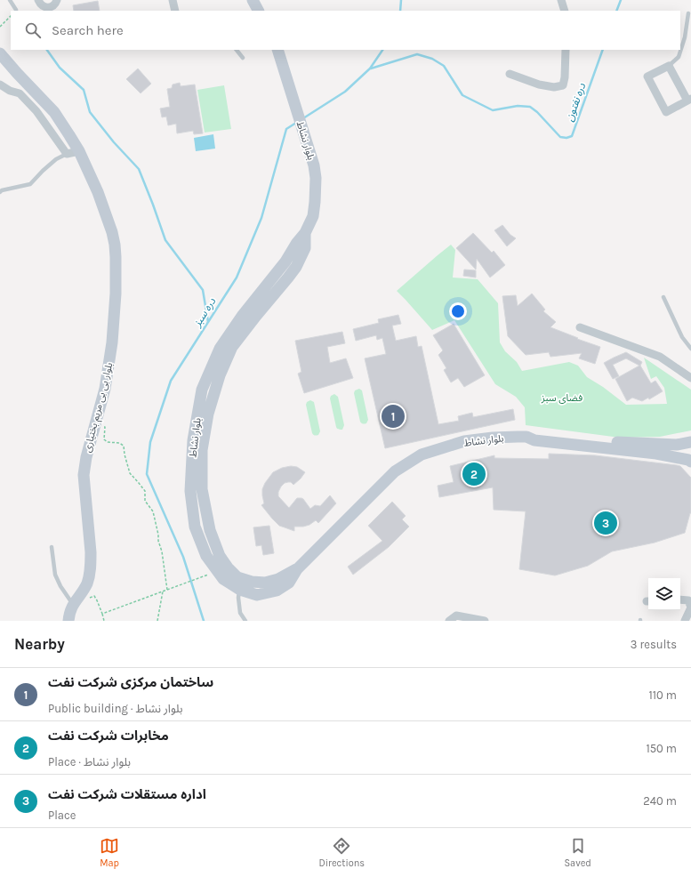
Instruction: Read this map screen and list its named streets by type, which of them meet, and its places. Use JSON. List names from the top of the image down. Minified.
{"streets":{"main road":["بلوار نشاط","بلوار بی بی مریم بختیاری"]},"water":["دره نفتون","دره سبز"],"parks":["فضای سبز"],"page":{"search":"Search here","pins":["1","2","3"],"heading":["Nearby","3 results"],"list":[{"mark":"1","name":"ساختمان مرکزی شرکت نفت","note":"Public building · بلوار نشاط","value":"110 m"},{"mark":"2","name":"مخابرات شرکت نفت","note":"Place · بلوار نشاط","value":"150 m"},{"mark":"3","name":"اداره مستقلات شرکت نفت","note":"Place","value":"240 m"}],"nav":["Map","Directions","Saved"]}}
